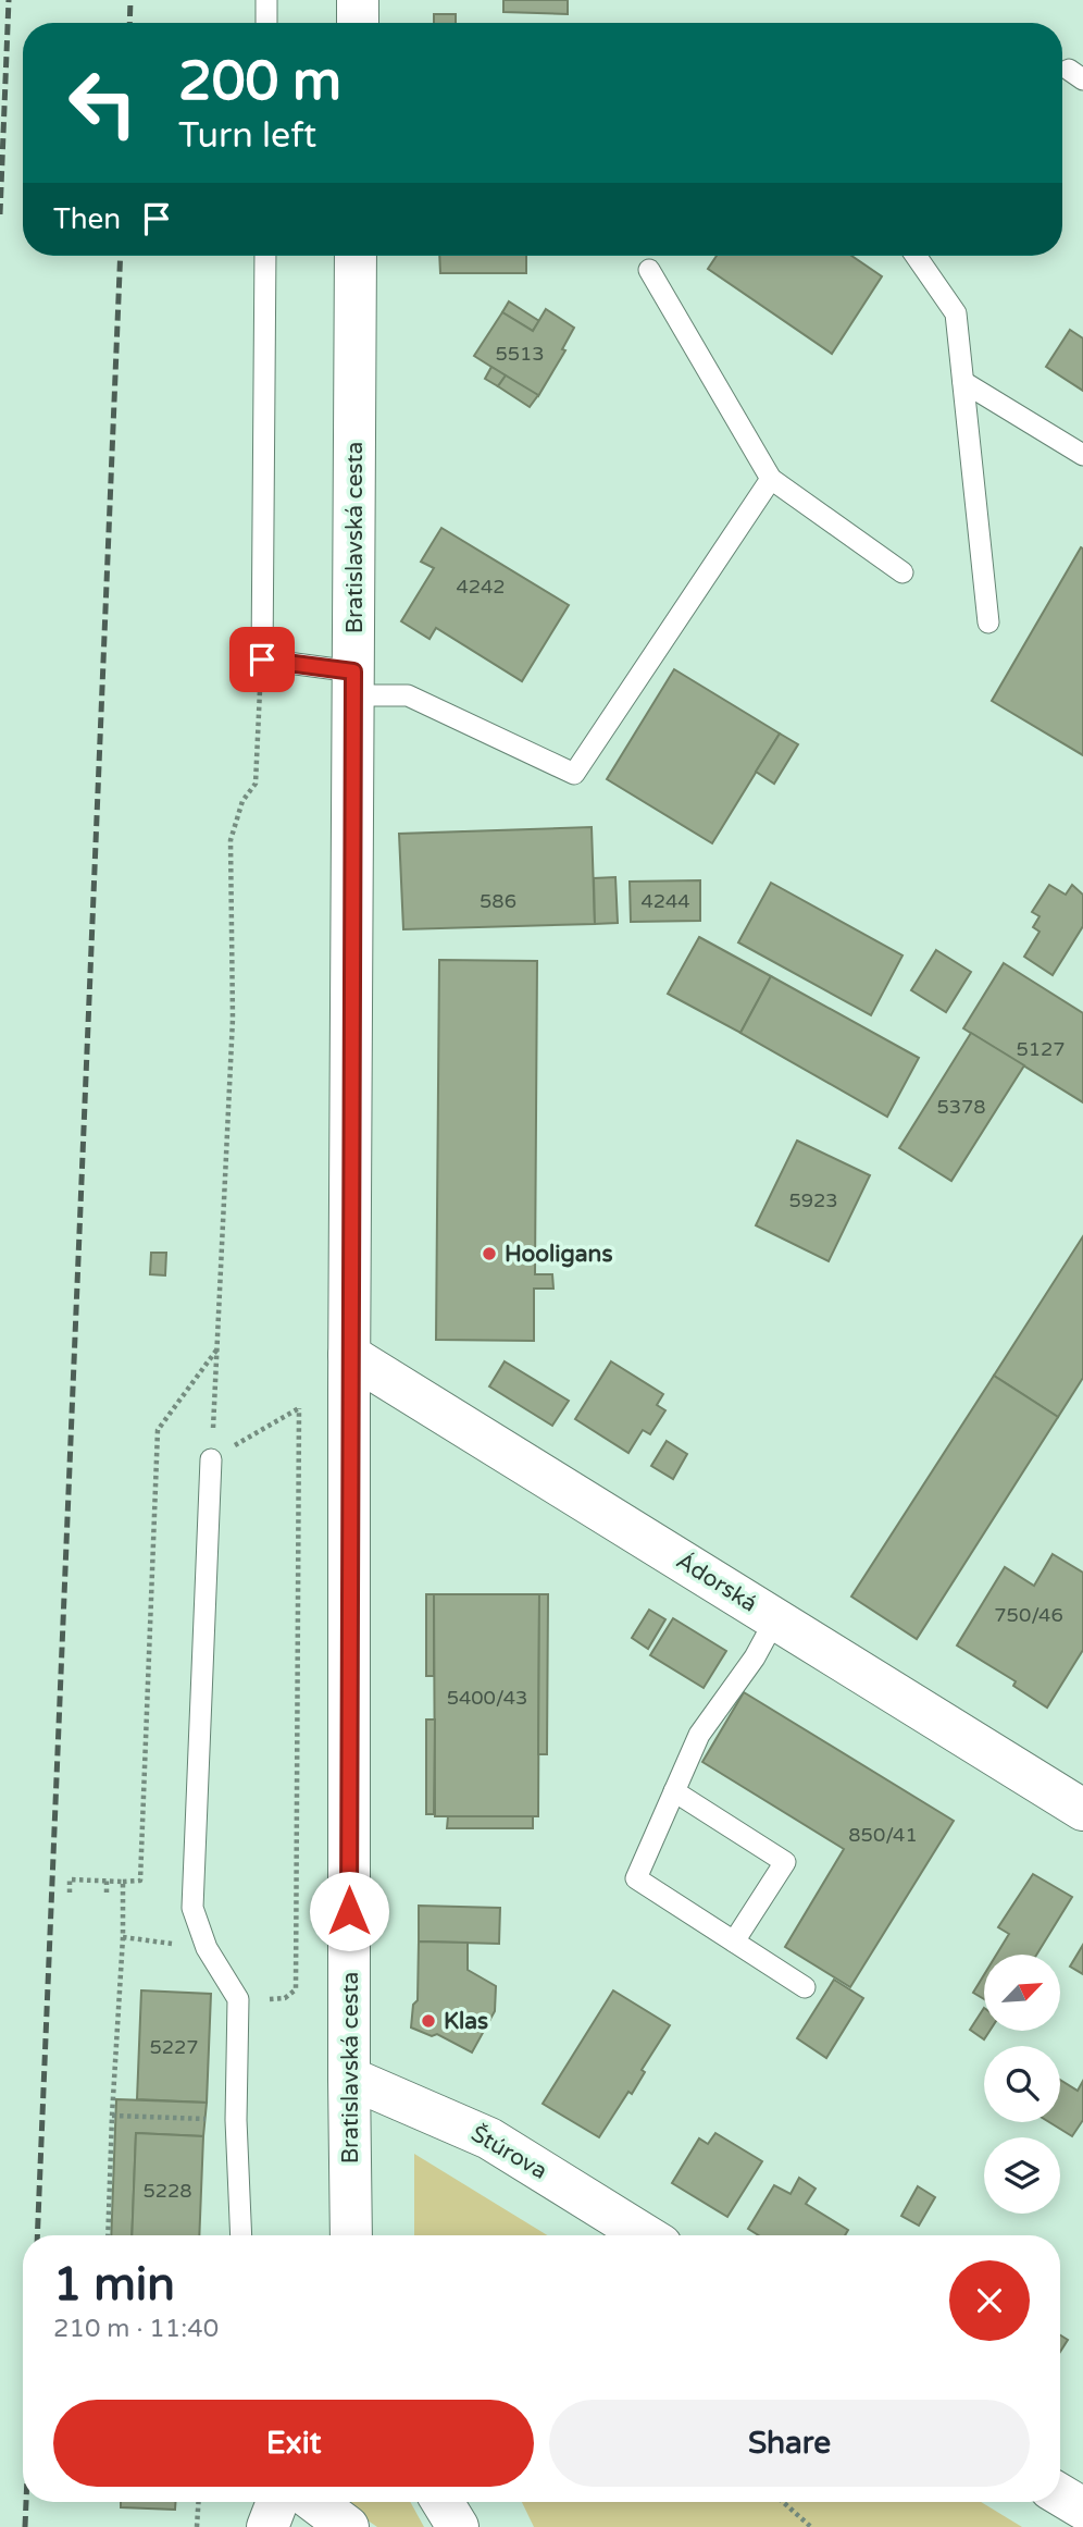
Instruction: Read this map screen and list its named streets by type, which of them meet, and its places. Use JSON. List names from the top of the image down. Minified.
{"streets":{"street":["Bratislavská cesta","Ádorská","Štúrova"]},"crossings":[["Bratislavská cesta","Ádorská"],["Bratislavská cesta","Štúrova"]],"places":["Hooligans","Klas"],"house_numbers":["5513","4242","586","4244","5127","5378","5923","750/46","5400/43","850/41","5227","5228"],"north":"top right","page":{"turn":["200 m","Turn left"],"then":"Then","heading":["1 min","210 m · 11:40"],"buttons":["Exit","Share"]}}
